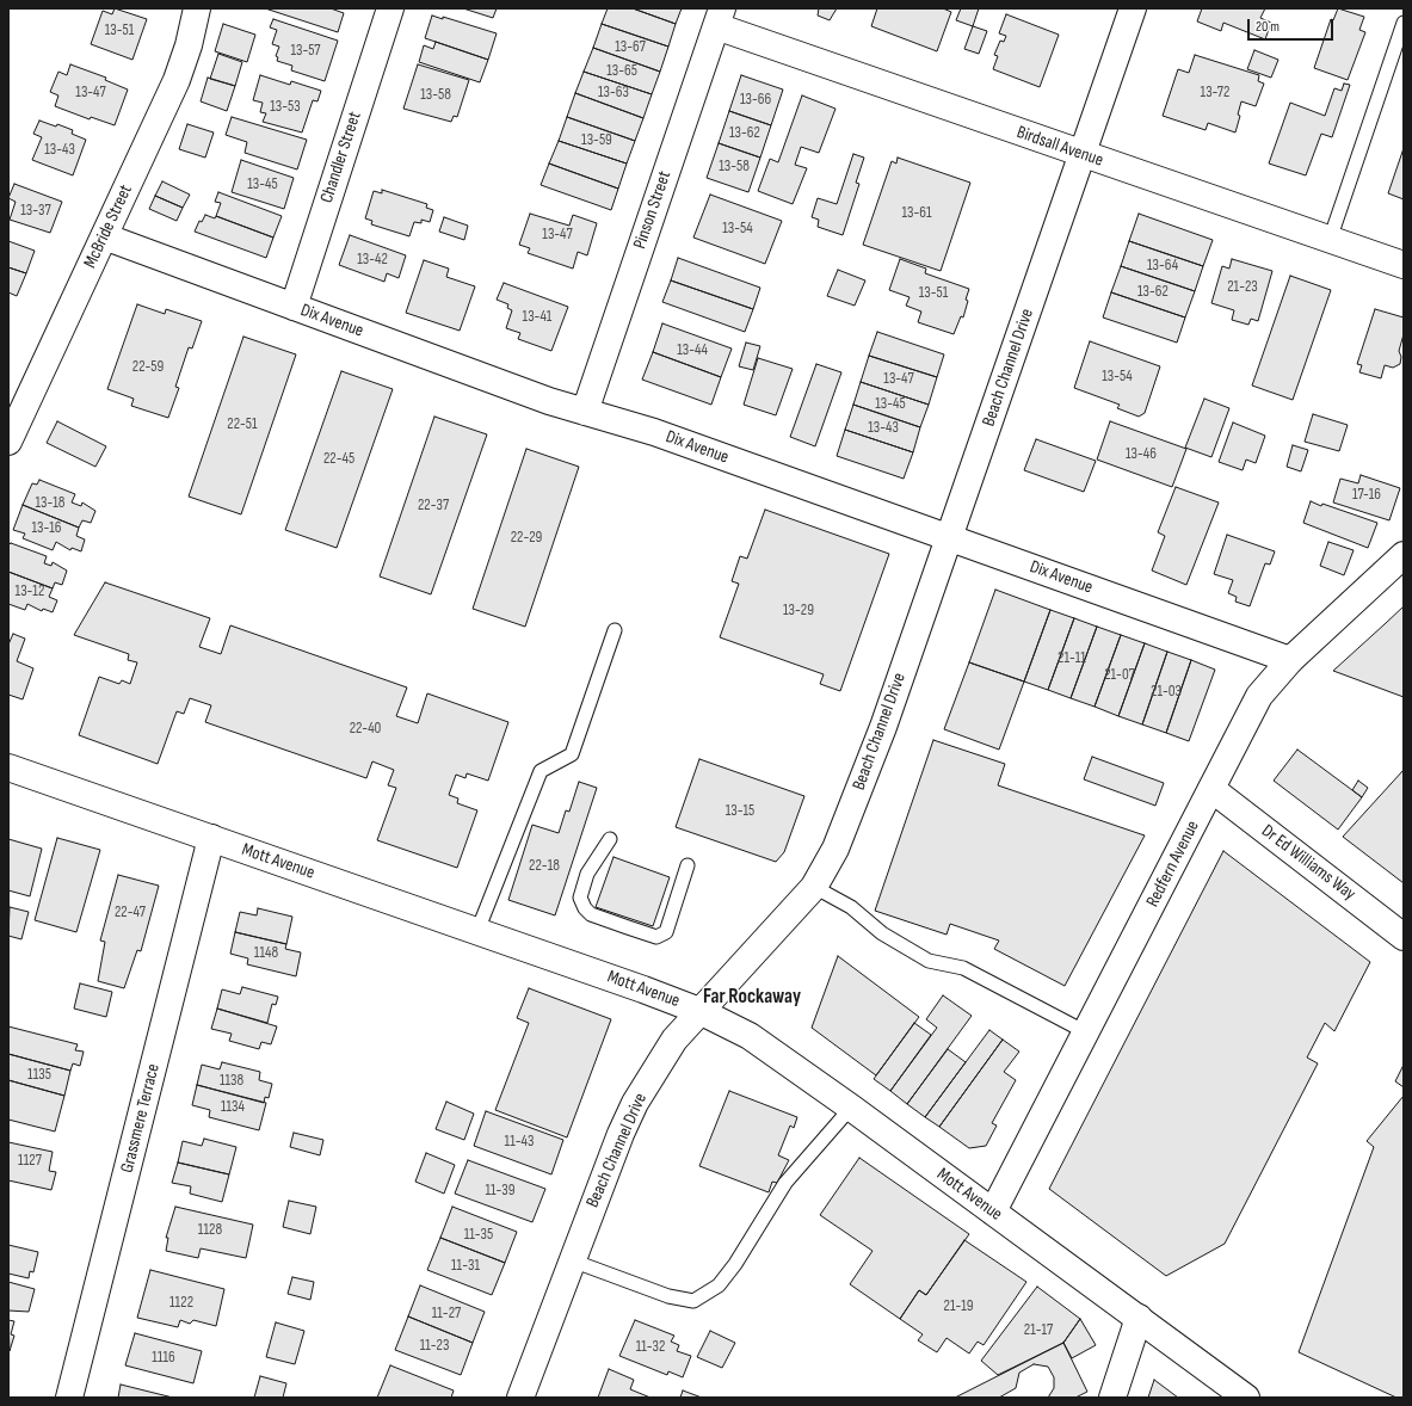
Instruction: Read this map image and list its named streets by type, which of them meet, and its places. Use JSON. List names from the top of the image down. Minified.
{"streets":{"street":["Birdsall Avenue","Chandler Street","Pinson Street","McBride Street","Dix Avenue","Beach Channel Drive","Mott Avenue","Dr Ed Williams Way","Redfern Avenue","Grassmere Terrace"]},"crossings":[["Birdsall Avenue","Pinson Street"],["Birdsall Avenue","Beach Channel Drive"],["Chandler Street","Dix Avenue"],["Pinson Street","Dix Avenue"],["McBride Street","Dix Avenue"],["Dix Avenue","Beach Channel Drive"],["Dix Avenue","Redfern Avenue"],["Beach Channel Drive","Mott Avenue"],["Mott Avenue","Redfern Avenue"],["Mott Avenue","Grassmere Terrace"],["Dr Ed Williams Way","Redfern Avenue"]],"districts":["Far Rockaway"],"house_numbers":["13-51","13-67","13-57","13-65","13-47","13-63","13-72","13-58","13-66","13-53","13-62","13-59","13-43","13-58","13-45","13-37","13-61","13-54","13-47","13-42","13-64","21-23","13-62","13-51","13-41","13-44","22-59","13-54","13-47","13-45","22-51","13-43","13-46","22-45","17-16","13-18","22-37","13-16","22-29","13-12","13-29","21-11","21-07","21-03","22-40","13-15","22-18","22-47","1148","1135","1138","1134","11-43","1127","11-39","1128","11-35","11-31","1122","21-19","11-27","21-17","11-23","11-32","1116"],"scale_bar":"20 m"}
